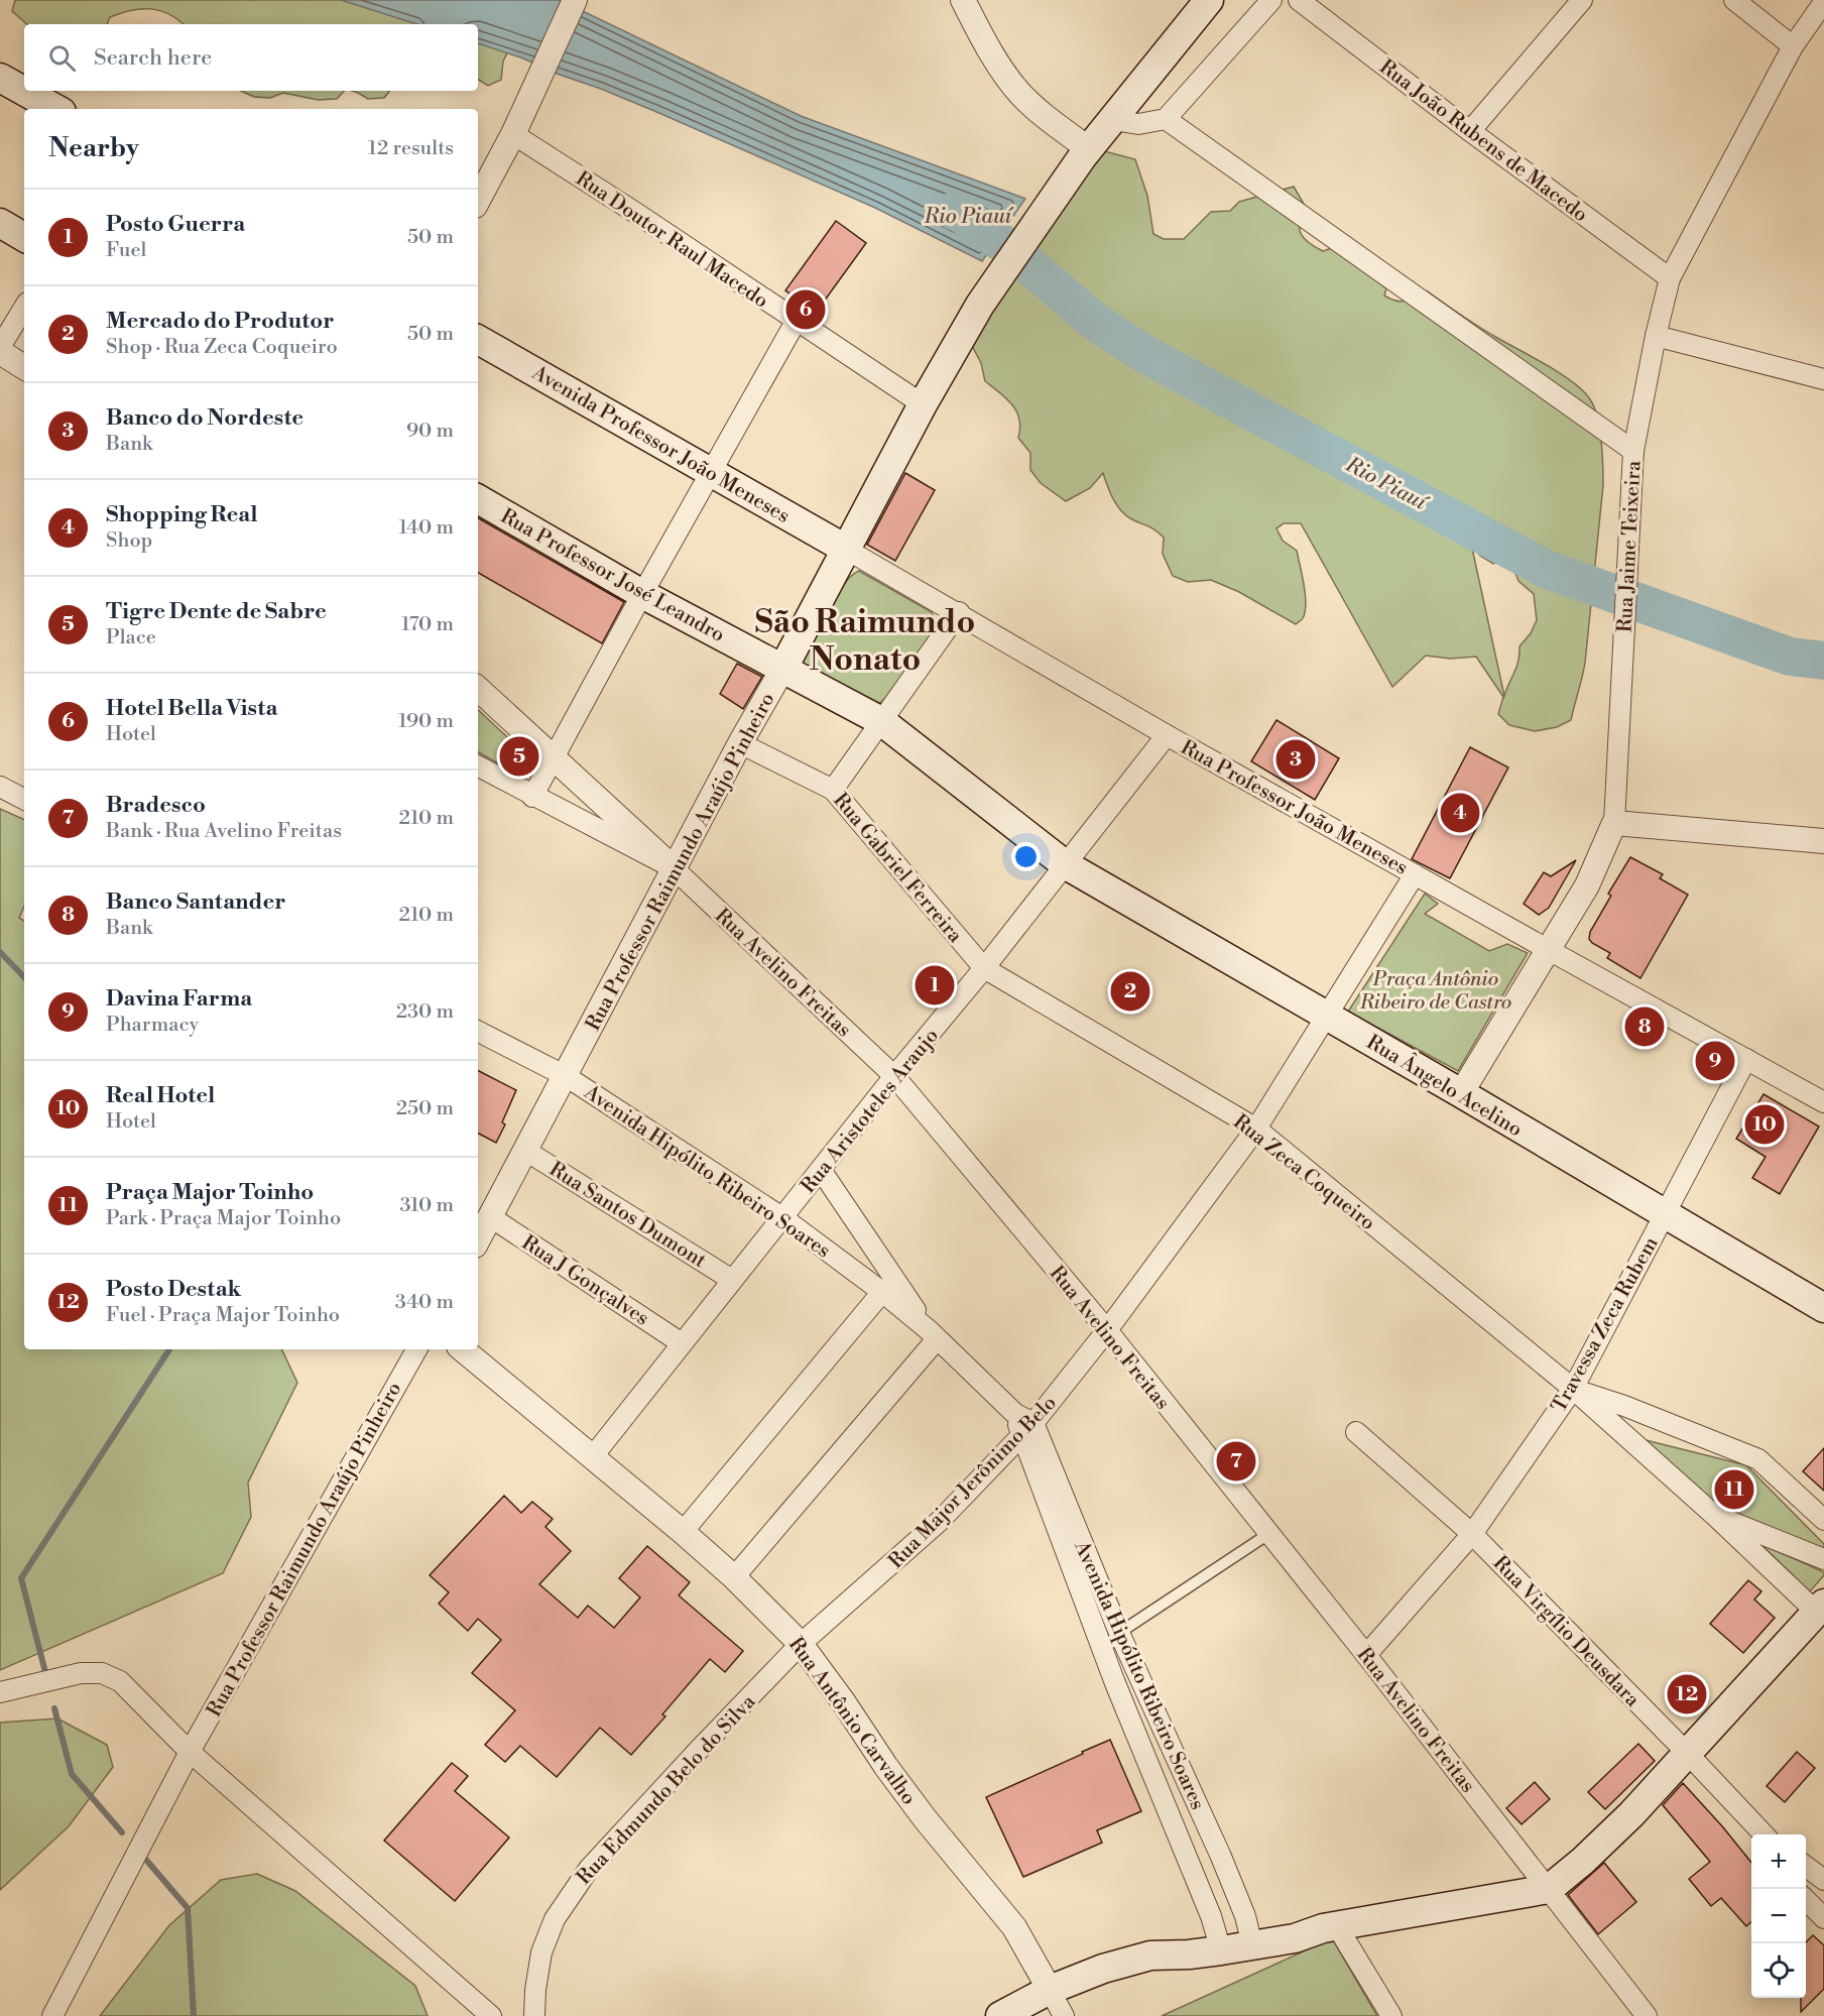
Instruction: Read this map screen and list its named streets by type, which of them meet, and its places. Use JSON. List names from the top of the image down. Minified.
{"streets":{"main road":["Avenida Professor João Meneses","Rua Professor José Leandro","Rua Professor Raimundo Araújo Pinheiro","Rua Ângelo Acelino"],"street":["Rua João Rubens de Macedo","Rua Doutor Raul Macedo","Rua Jaime Teixeira","Rua Professor João Meneses","Rua Gabriel Ferreira","Rua Avelino Freitas","Rua Aristoteles Araujo","Avenida Hipólito Ribeiro Soares","Rua Zeca Coqueiro","Rua Santos Dumont","Rua J Gonçalves","Travessa Zeca Rubem","Rua Major Jerônimo Belo","Rua Virgílio Deusdara","Rua Antônio Carvalho","Rua Edmundo Belo do Silva"]},"crossings":[["Rua João Rubens de Macedo","Rua Jaime Teixeira"],["Rua Doutor Raul Macedo","Rua Professor Raimundo Araújo Pinheiro"],["Avenida Professor João Meneses","Rua Professor João Meneses"],["Avenida Professor João Meneses","Rua Professor Raimundo Araújo Pinheiro"],["Rua Jaime Teixeira","Rua Professor João Meneses"],["Rua Jaime Teixeira","Rua Ângelo Acelino"],["Rua Professor José Leandro","Rua Professor Raimundo Araújo Pinheiro"],["Rua Professor José Leandro","Rua Ângelo Acelino"],["Rua Professor João Meneses","Rua Professor Raimundo Araújo Pinheiro"],["Rua Professor João Meneses","Rua Aristoteles Araujo"],["Rua Professor João Meneses","Travessa Zeca Rubem"],["Rua Professor João Meneses","Rua Major Jerônimo Belo"],["Rua Professor Raimundo Araújo Pinheiro","Rua Gabriel Ferreira"],["Rua Professor Raimundo Araújo Pinheiro","Rua Avelino Freitas"],["Rua Professor Raimundo Araújo Pinheiro","Avenida Hipólito Ribeiro Soares"],["Rua Professor Raimundo Araújo Pinheiro","Rua Santos Dumont"],["Rua Professor Raimundo Araújo Pinheiro","Rua J Gonçalves"],["Rua Gabriel Ferreira","Rua Aristoteles Araujo"],["Rua Gabriel Ferreira","Rua Zeca Coqueiro"],["Rua Avelino Freitas","Rua Aristoteles Araujo"],["Rua Avelino Freitas","Travessa Zeca Rubem"],["Rua Avelino Freitas","Rua Major Jerônimo Belo"],["Rua Ângelo Acelino","Rua Aristoteles Araujo"],["Rua Ângelo Acelino","Travessa Zeca Rubem"],["Rua Ângelo Acelino","Rua Major Jerônimo Belo"],["Rua Aristoteles Araujo","Avenida Hipólito Ribeiro Soares"],["Rua Aristoteles Araujo","Rua Zeca Coqueiro"],["Rua Aristoteles Araujo","Rua Santos Dumont"],["Rua Aristoteles Araujo","Rua J Gonçalves"],["Rua Aristoteles Araujo","Rua Antônio Carvalho"],["Avenida Hipólito Ribeiro Soares","Rua Major Jerônimo Belo"],["Rua Zeca Coqueiro","Travessa Zeca Rubem"],["Rua Zeca Coqueiro","Rua Major Jerônimo Belo"],["Travessa Zeca Rubem","Rua Virgílio Deusdara"],["Rua Major Jerônimo Belo","Rua Antônio Carvalho"],["Rua Major Jerônimo Belo","Rua Edmundo Belo do Silva"],["Rua Antônio Carvalho","Rua Edmundo Belo do Silva"]],"districts":["São Raimundo Nonato"],"water":["Rio Piauí"],"parks":["Praça Antônio Ribeiro de Castro"],"page":{"search":"Search here","heading":["Nearby","12 results"],"list":[{"mark":"1","name":"Posto Guerra","note":"Fuel","value":"50 m"},{"mark":"2","name":"Mercado do Produtor","note":"Shop · Rua Zeca Coqueiro","value":"50 m"},{"mark":"3","name":"Banco do Nordeste","note":"Bank","value":"90 m"},{"mark":"4","name":"Shopping Real","note":"Shop","value":"140 m"},{"mark":"5","name":"Tigre Dente de Sabre","note":"Place","value":"170 m"},{"mark":"6","name":"Hotel Bella Vista","note":"Hotel","value":"190 m"},{"mark":"7","name":"Bradesco","note":"Bank · Rua Avelino Freitas","value":"210 m"},{"mark":"8","name":"Banco Santander","note":"Bank","value":"210 m"},{"mark":"9","name":"Davina Farma","note":"Pharmacy","value":"230 m"},{"mark":"10","name":"Real Hotel","note":"Hotel","value":"250 m"},{"mark":"11","name":"Praça Major Toinho","note":"Park · Praça Major Toinho","value":"310 m"},{"mark":"12","name":"Posto Destak","note":"Fuel · Praça Major Toinho","value":"340 m"}],"pins":["6","5","3","4","1","2","8","9","10","7","11","12"],"map_buttons":["+","−"]}}
